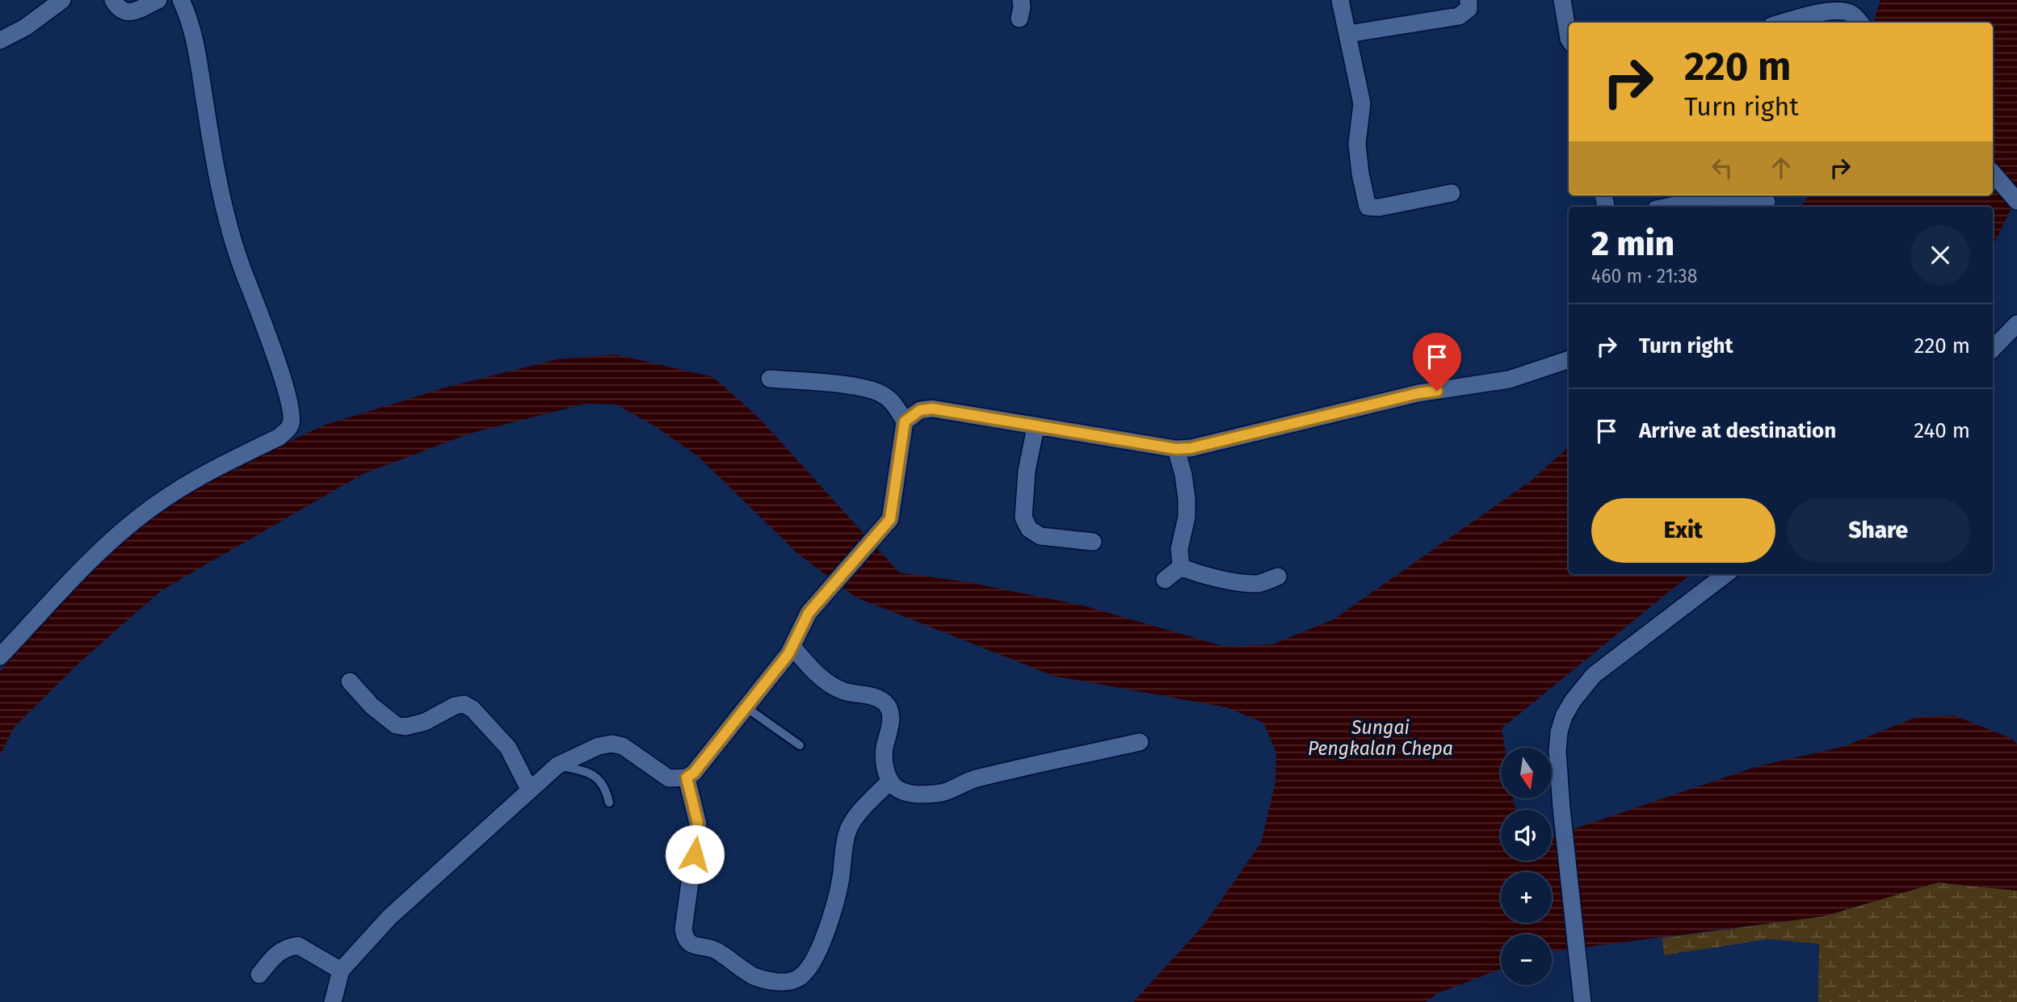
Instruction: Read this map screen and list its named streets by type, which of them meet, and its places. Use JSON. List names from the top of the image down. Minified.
{"water":["Sungai Pengkalan Chepa"],"north":"bottom","page":{"turn":["220 m","Turn right"],"heading":["2 min","460 m · 21:38"],"list":[{"name":"Turn right","value":"220 m"},{"name":"Arrive at destination","value":"240 m"}],"buttons":["Exit","Share"],"map_buttons":["+","−"]}}
